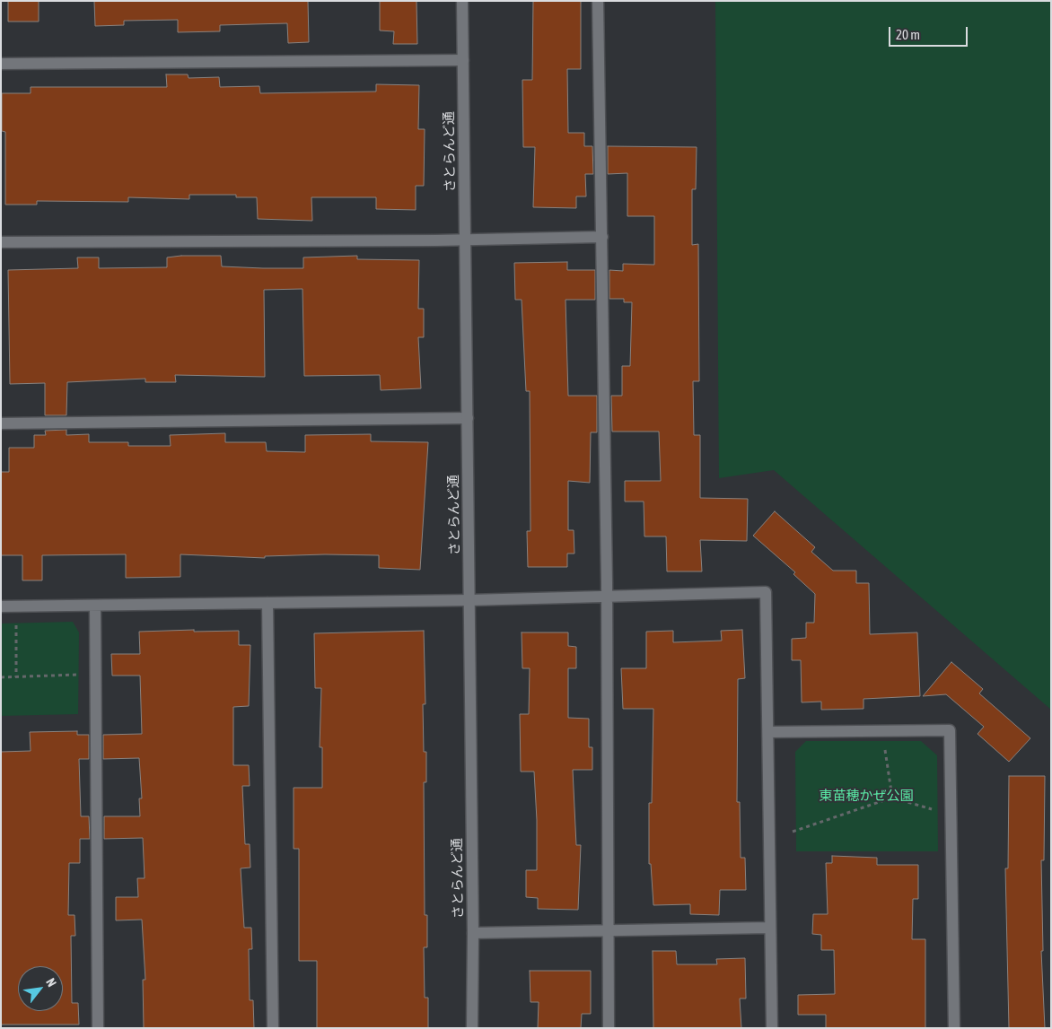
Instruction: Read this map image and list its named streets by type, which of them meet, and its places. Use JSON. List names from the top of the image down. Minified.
{"streets":{"street":["さとらんど通"]},"parks":["東苗穂かぜ公園"],"scale_bar":"20 m","north":"top right"}
